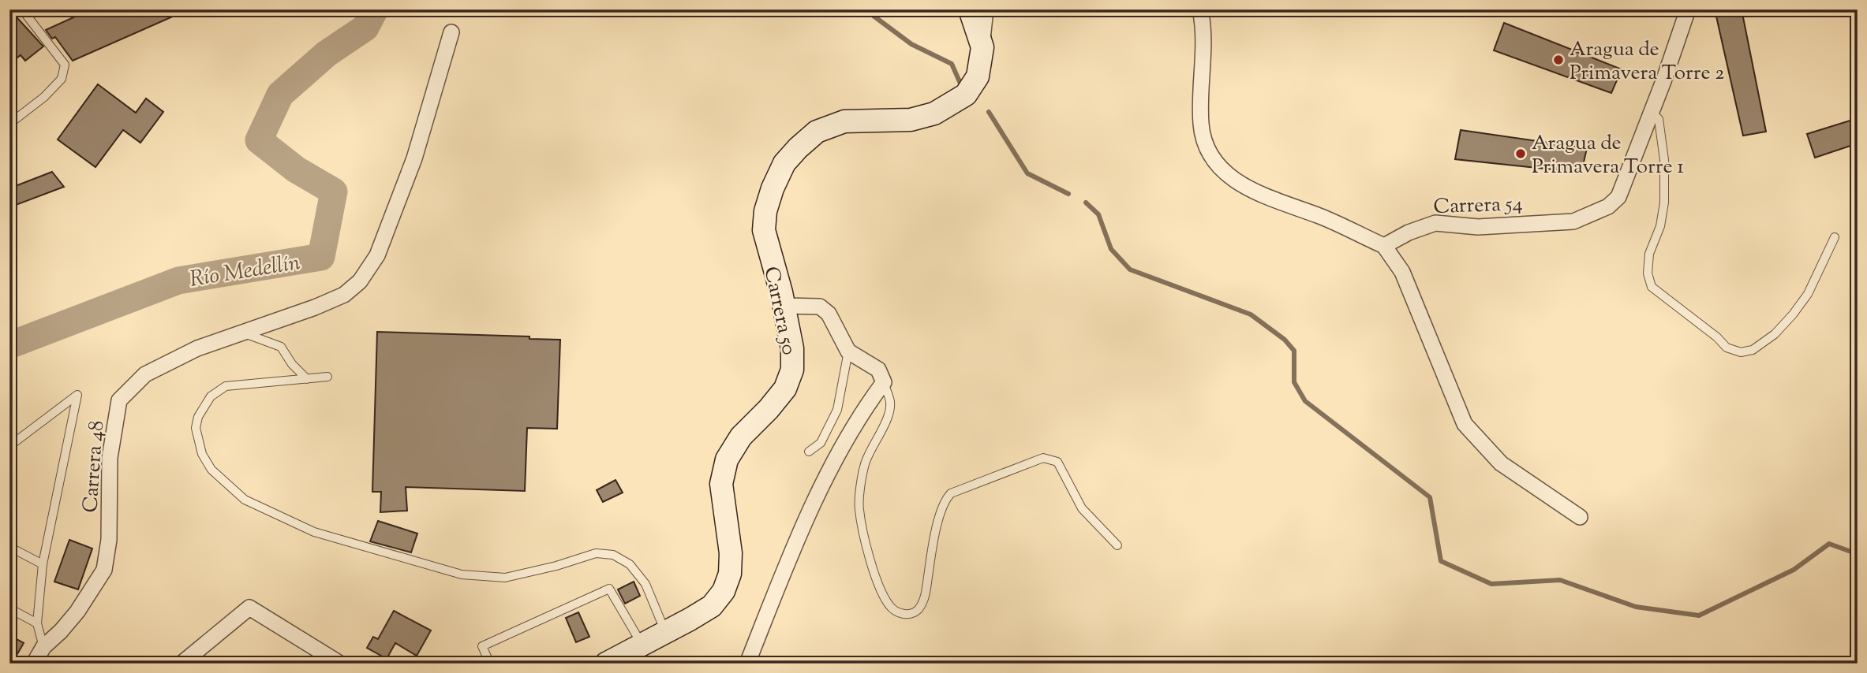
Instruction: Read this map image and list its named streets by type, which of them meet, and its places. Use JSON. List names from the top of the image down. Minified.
{"streets":{"main road":["Carrera 50"],"street":["Carrera 54","Carrera 48"]},"water":["Río Medellín"],"places":["Aragua de Primavera Torre 2","Aragua de Primavera Torre 1"]}
